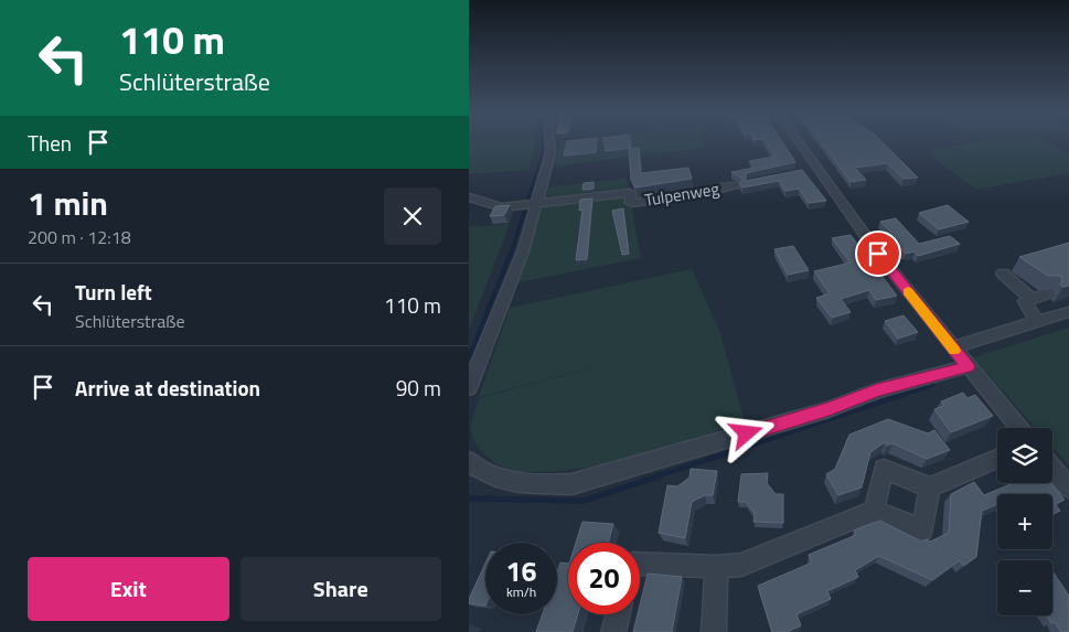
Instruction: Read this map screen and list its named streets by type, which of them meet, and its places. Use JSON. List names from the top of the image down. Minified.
{"streets":{"street":["Tulpenweg"]},"page":{"turn":["110 m","Schlüterstraße"],"then":"Then","heading":["1 min","200 m · 12:18"],"list":[{"name":"Turn left","note":"Schlüterstraße","value":"110 m"},{"name":"Arrive at destination","value":"90 m"}],"map_buttons":["+","−"],"speed":"16 km/h","limit":"20","buttons":["Exit","Share"]}}
